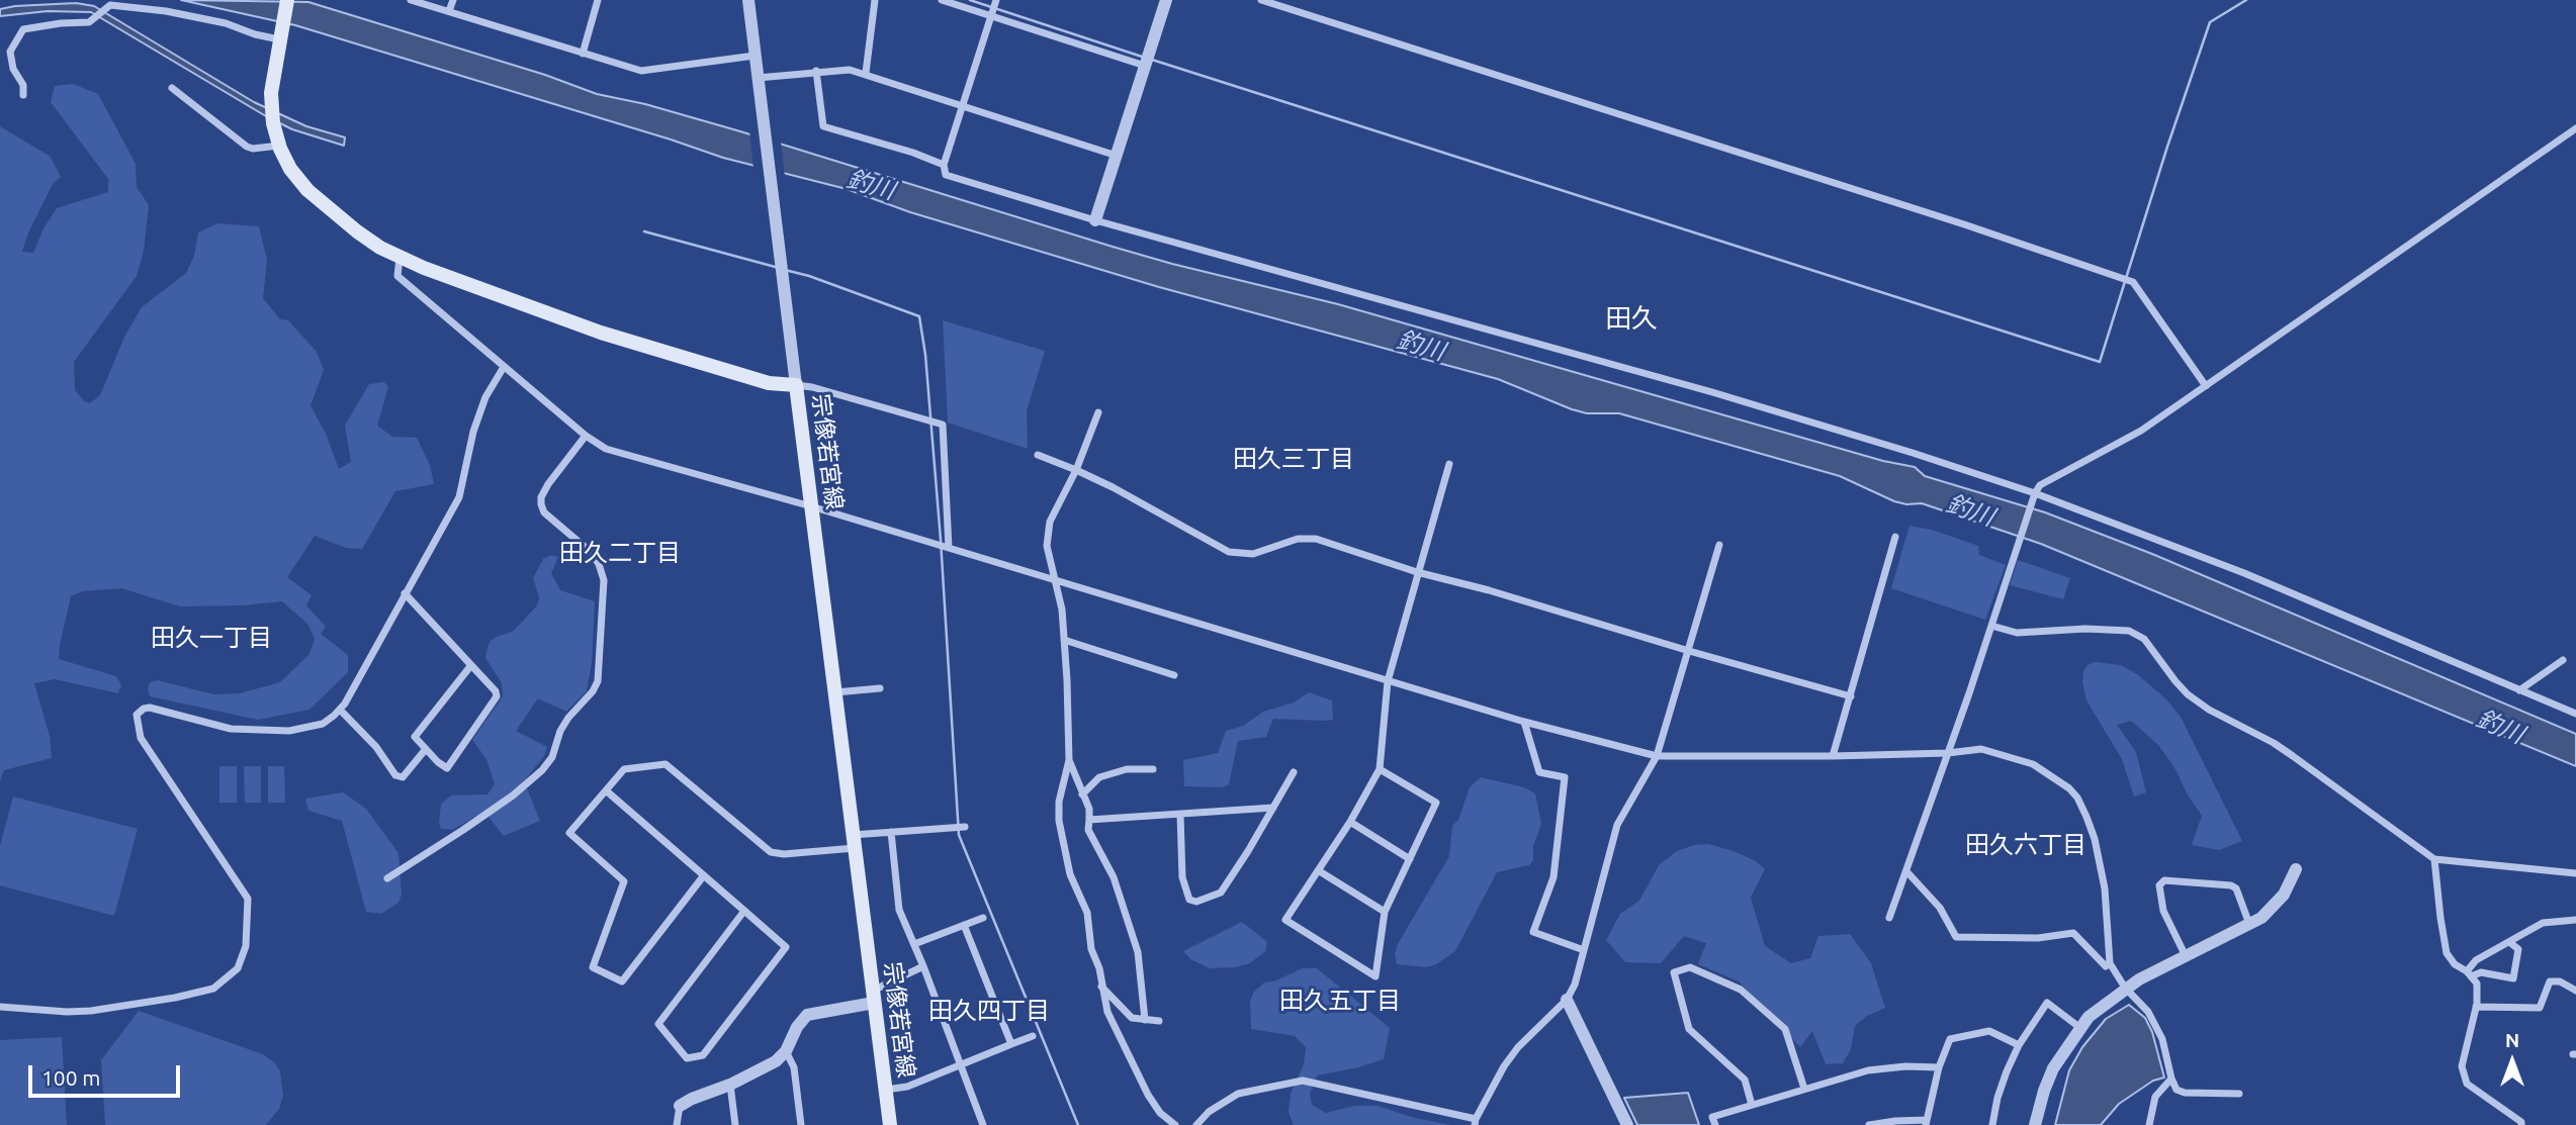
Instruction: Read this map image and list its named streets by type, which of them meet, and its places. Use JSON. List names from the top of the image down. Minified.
{"streets":{"main road":["宗像若宮線"]},"districts":["田久","田久三丁目","田久二丁目","田久一丁目","田久六丁目","田久五丁目","田久四丁目"],"water":["釣川"],"scale_bar":"100 m","north":"top"}
